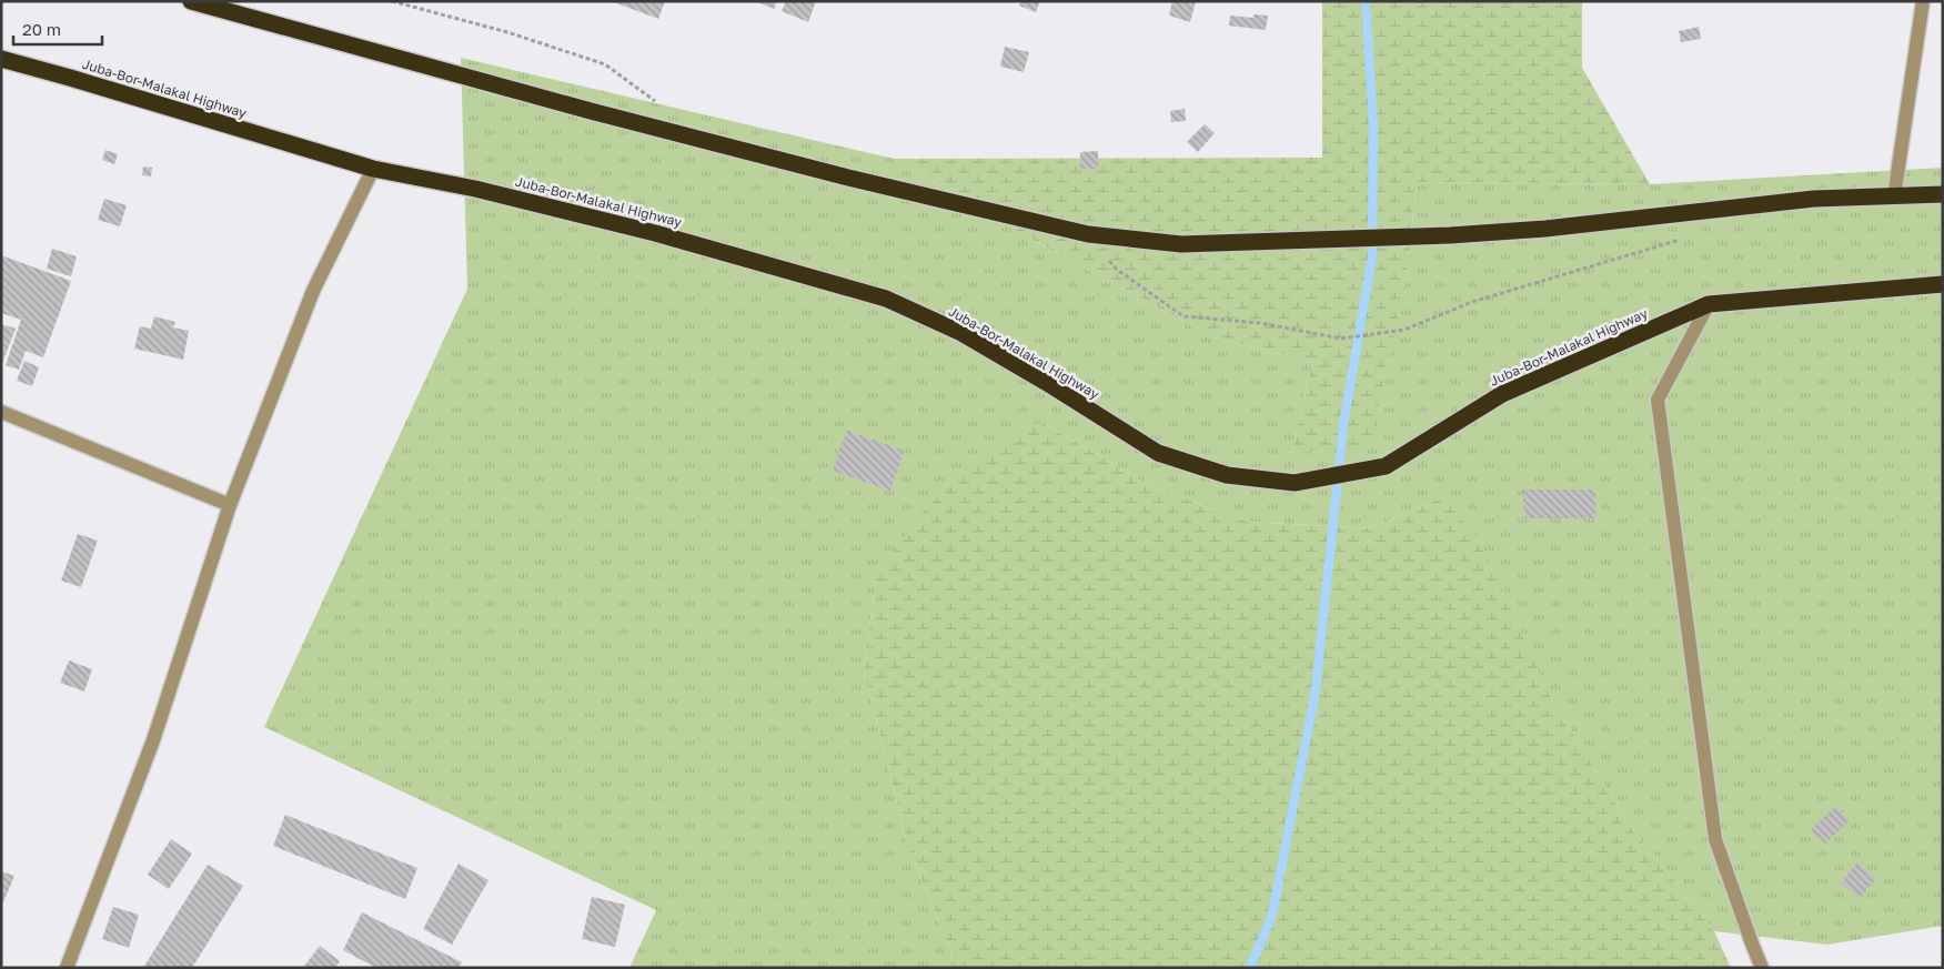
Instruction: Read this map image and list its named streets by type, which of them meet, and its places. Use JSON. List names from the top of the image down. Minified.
{"streets":{"highway":["Juba-Bor-Malakal Highway"]},"scale_bar":"20 m"}
